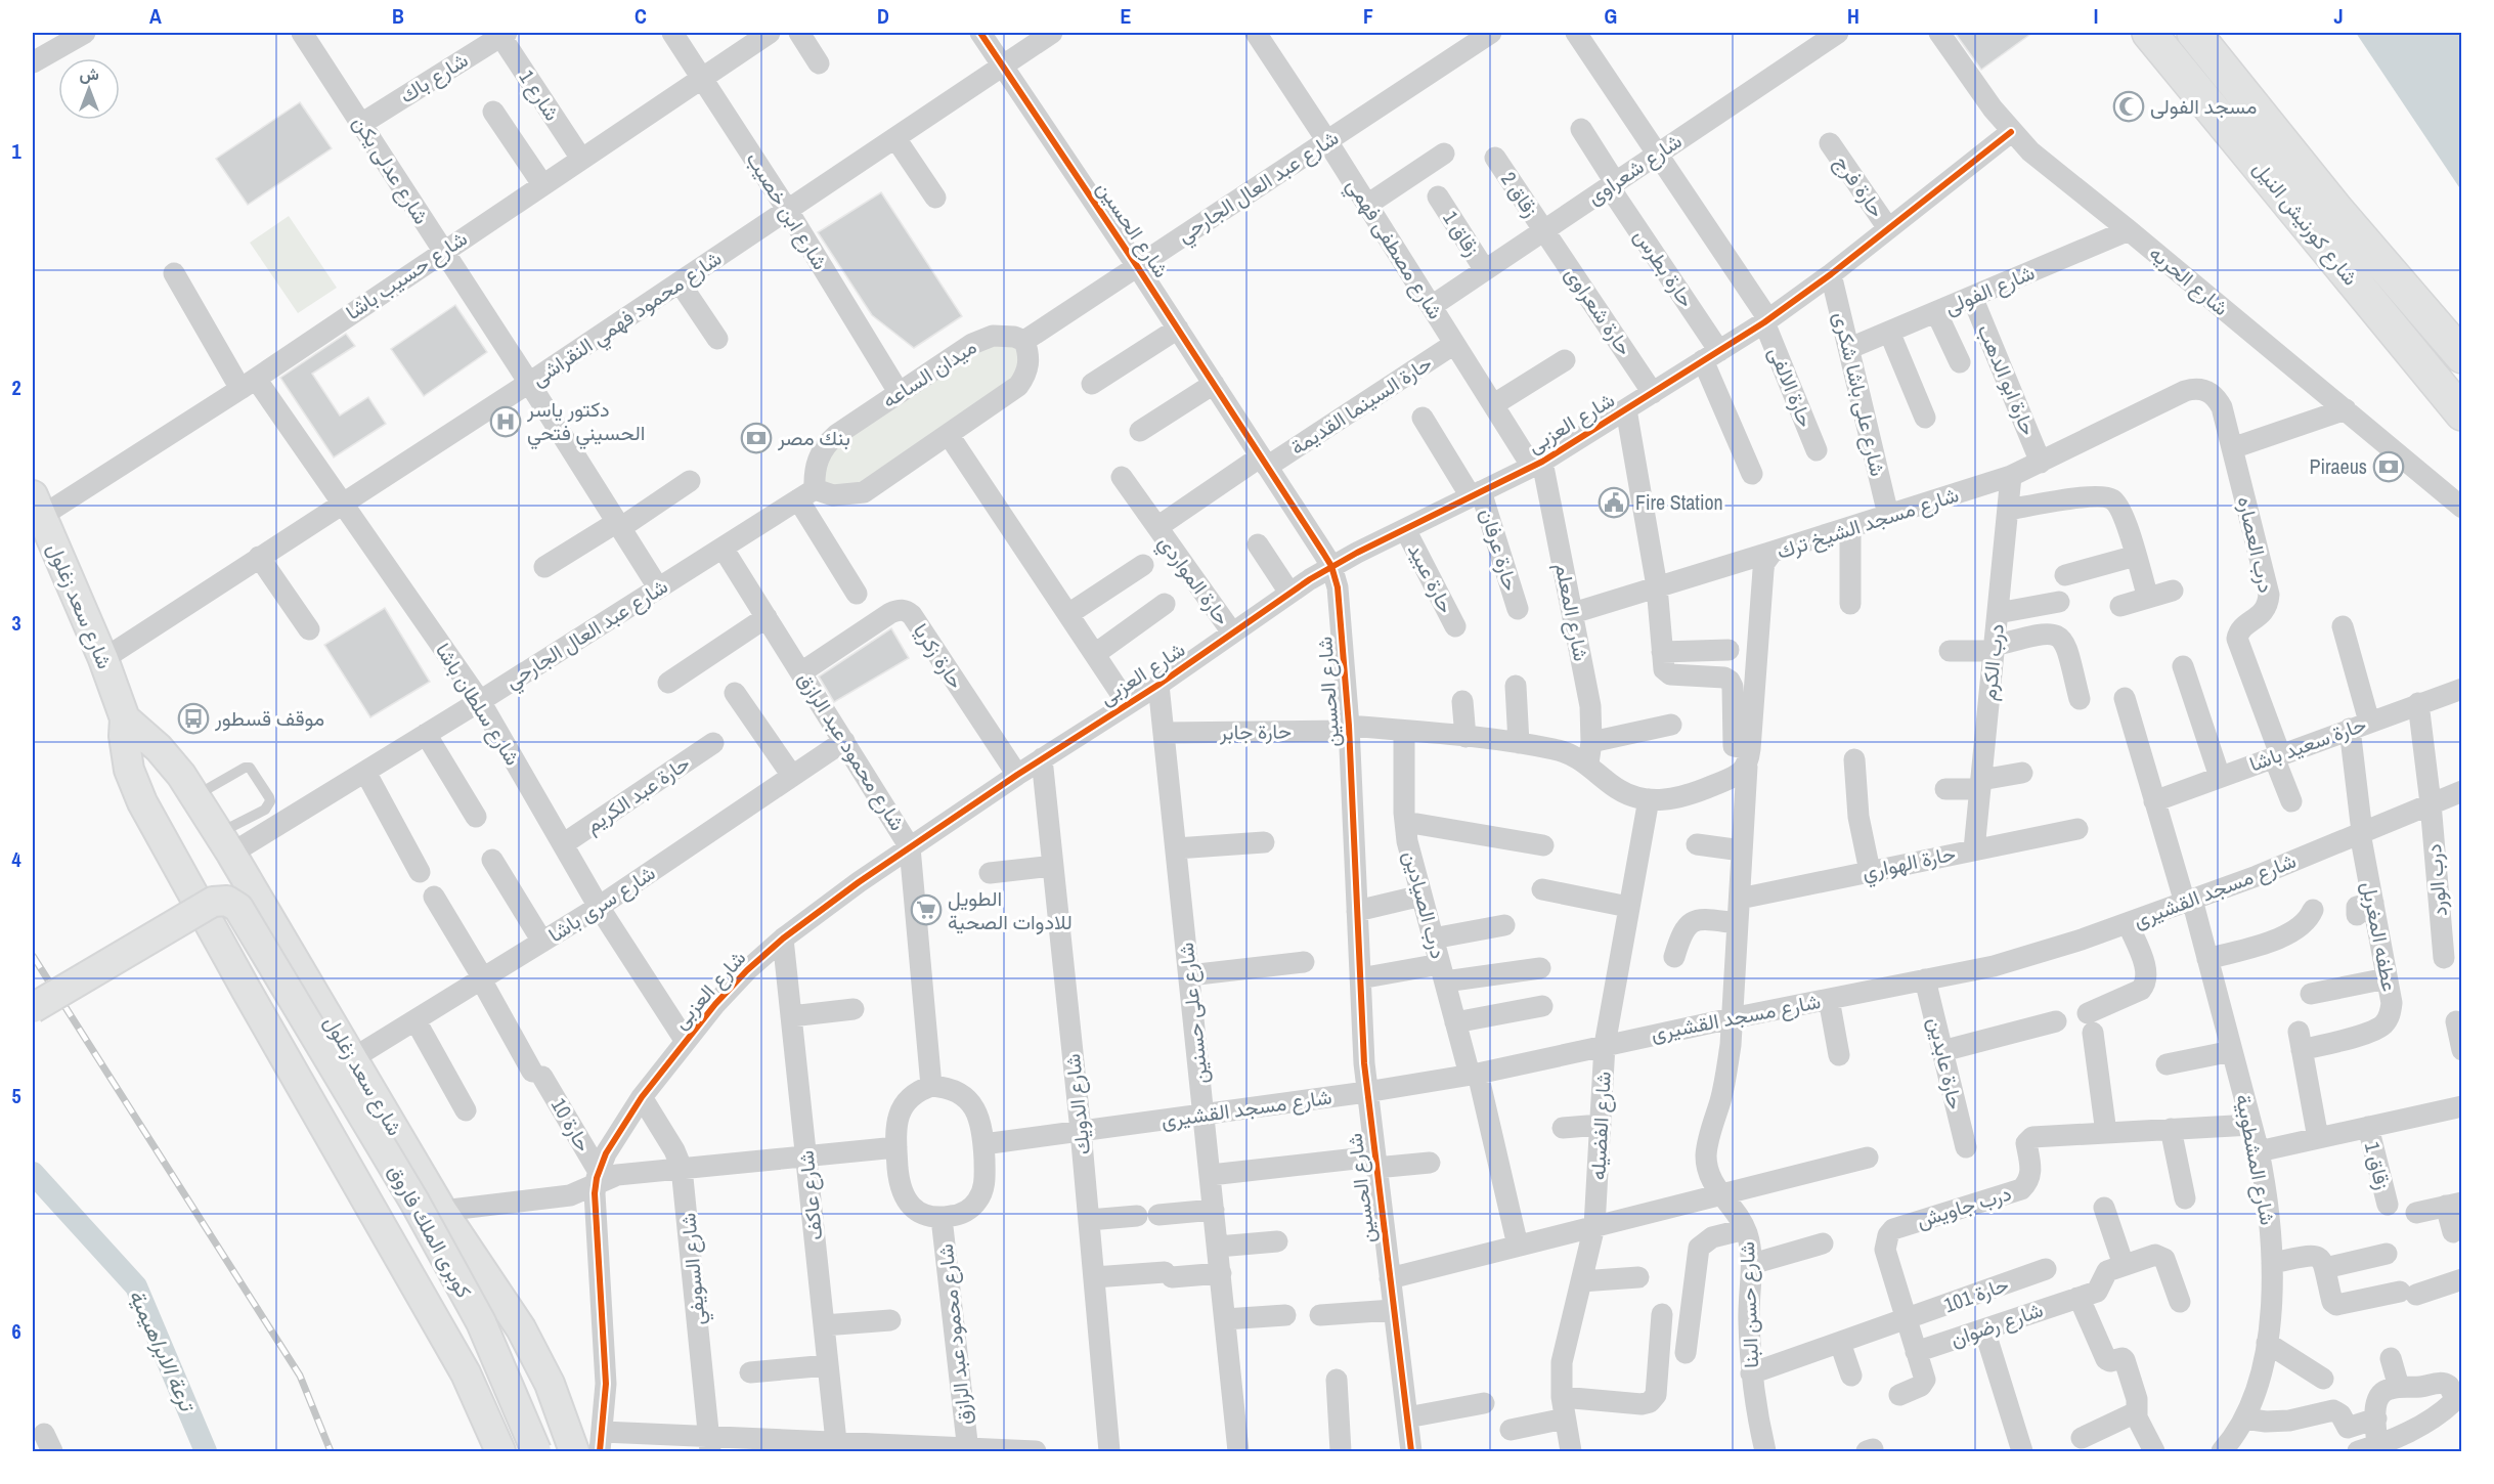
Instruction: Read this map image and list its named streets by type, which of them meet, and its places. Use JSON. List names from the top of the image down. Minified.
{"streets":{"main road":["شارع كورنيش النيل","شارع سعد زغلول","كوبرى الملك فاروق"],"street":["شارع باك","شارع 1","شارع شعراوى","شارع عدلى يكن","شارع عبد العال الجارحي","حارة فرج","زقاق 2","شارع ابن خصيب","شارع الحسين","زقاق 1","شارع مصطفى فهمي","حارة بطرس","شارع حسيب باشا","شارع الحريه","شارع الفولى","حارة شعراوى","شارع محمود فهمي النقراشى","ميدان الساعه","حارة ابو الدهب","حارة الالفى","شارع على باشا شكرى","حارة السينما القديمة","شارع العزبى","شارع مسجد الشيخ ترك","درب العصاره","حارة عرفان","حارة عبيد","حارة المواردي","شارع المعلم","حارة زكريا","درب الكرم","شارع سلطان باشا","حارة جابر","حارة سعيد باشا","شارع محمود عبد الرازق","حارة عبد الكريم","حارة الهواري","درب الورد","شارع مسجد القشيرى","شارع سرى باشا","درب الصيادين","عطفه المغربل","شارع على حسنين","حارة عابدين","شارع الدويك","حارة 10","شارع الفضيله","شارع المشطوبية","شارع عاكف","درب جاويش","شارع السويفي","حارة 101","شارع حسن البنا","شارع رضوان"]},"crossings":[["شارع باك","شارع 1"],["شارع باك","شارع عدلى يكن"],["شارع 1","شارع حسيب باشا"],["شارع شعراوى","زقاق 2"],["شارع شعراوى","زقاق 1"],["شارع شعراوى","شارع مصطفى فهمي"],["شارع شعراوى","حارة بطرس"],["شارع شعراوى","حارة شعراوى"],["شارع شعراوى","حارة الالفى"],["شارع عدلى يكن","شارع عبد العال الجارحي"],["شارع عدلى يكن","شارع حسيب باشا"],["شارع عدلى يكن","شارع محمود فهمي النقراشى"],["شارع عبد العال الجارحي","شارع الحسين"],["شارع عبد العال الجارحي","شارع مصطفى فهمي"],["شارع عبد العال الجارحي","ميدان الساعه"],["شارع عبد العال الجارحي","شارع سعد زغلول"],["شارع عبد العال الجارحي","شارع سلطان باشا"],["شارع عبد العال الجارحي","شارع محمود عبد الرازق"],["حارة فرج","شارع العزبى"],["زقاق 2","حارة شعراوى"],["شارع ابن خصيب","شارع حسيب باشا"],["شارع ابن خصيب","شارع محمود فهمي النقراشى"],["شارع ابن خصيب","ميدان الساعه"],["شارع الحسين","شارع محمود فهمي النقراشى"],["شارع الحسين","حارة السينما القديمة"],["شارع الحسين","شارع العزبى"],["شارع الحسين","حارة المواردي"],["شارع الحسين","حارة جابر"],["شارع الحسين","شارع مسجد القشيرى"],["شارع مصطفى فهمي","حارة السينما القديمة"],["شارع مصطفى فهمي","شارع العزبى"],["شارع مصطفى فهمي","شارع المعلم"],["حارة بطرس","شارع العزبى"],["شارع حسيب باشا","شارع سعد زغلول"],["شارع حسيب باشا","شارع سلطان باشا"],["شارع الحريه","شارع الفولى"],["شارع الحريه","شارع العزبى"],["شارع الفولى","حارة ابو الدهب"],["شارع الفولى","شارع على باشا شكرى"],["حارة شعراوى","شارع العزبى"],["شارع محمود فهمي النقراشى","شارع سعد زغلول"],["شارع محمود فهمي النقراشى","شارع سلطان باشا"],["حارة ابو الدهب","شارع مسجد الشيخ ترك"],["حارة الالفى","شارع العزبى"],["شارع على باشا شكرى","شارع العزبى"],["شارع على باشا شكرى","شارع مسجد الشيخ ترك"],["حارة السينما القديمة","حارة المواردي"],["شارع العزبى","حارة عرفان"],["شارع العزبى","حارة عبيد"],["شارع العزبى","حارة المواردي"],["شارع العزبى","شارع المعلم"],["شارع العزبى","حارة زكريا"],["شارع العزبى","شارع سلطان باشا"],["شارع العزبى","شارع محمود عبد الرازق"],["شارع العزبى","شارع على حسنين"],["شارع العزبى","شارع الدويك"],["شارع العزبى","حارة 10"],["شارع العزبى","شارع عاكف"],["شارع العزبى","شارع السويفي"],["شارع مسجد الشيخ ترك","درب العصاره"],["شارع مسجد الشيخ ترك","درب الكرم"],["شارع مسجد الشيخ ترك","شارع حسن البنا"],["درب العصاره","حارة سعيد باشا"],["شارع سعد زغلول","شارع سرى باشا"],["حارة زكريا","شارع محمود عبد الرازق"],["درب الكرم","حارة الهواري"],["شارع سلطان باشا","حارة عبد الكريم"],["شارع سلطان باشا","شارع سرى باشا"],["حارة جابر","شارع على حسنين"],["حارة سعيد باشا","درب الورد"],["حارة سعيد باشا","عطفه المغربل"],["شارع محمود عبد الرازق","شارع مسجد القشيرى"],["شارع محمود عبد الرازق","شارع سرى باشا"],["حارة الهواري","شارع حسن البنا"],["درب الورد","شارع مسجد القشيرى"],["شارع مسجد القشيرى","درب الصيادين"],["شارع مسجد القشيرى","عطفه المغربل"],["شارع مسجد القشيرى","شارع على حسنين"],["شارع مسجد القشيرى","حارة عابدين"],["شارع مسجد القشيرى","شارع الدويك"],["شارع مسجد القشيرى","شارع الفضيله"],["شارع مسجد القشيرى","شارع المشطوبية"],["شارع مسجد القشيرى","شارع حسن البنا"],["شارع سرى باشا","حارة 10"],["شارع المشطوبية","درب جاويش"],["درب جاويش","حارة 101"],["درب جاويش","شارع رضوان"],["حارة 101","شارع حسن البنا"]],"water":["ترعة الابراهيمية"],"places":{"mosque":["مسجد الفولى"],"hospital":["دكتور ياسر الحسيني فتحي"],"bank":["بنك مصر","Piraeus"],"public building":["Fire Station"],"bus stop":["موقف قسطور"],"supermarket":["الطويل للادوات الصحية"]},"north":"top","grid":{"columns":["A","B","C","D","E","F","G","H","I","J"],"rows":["1","2","3","4","5","6"]}}
